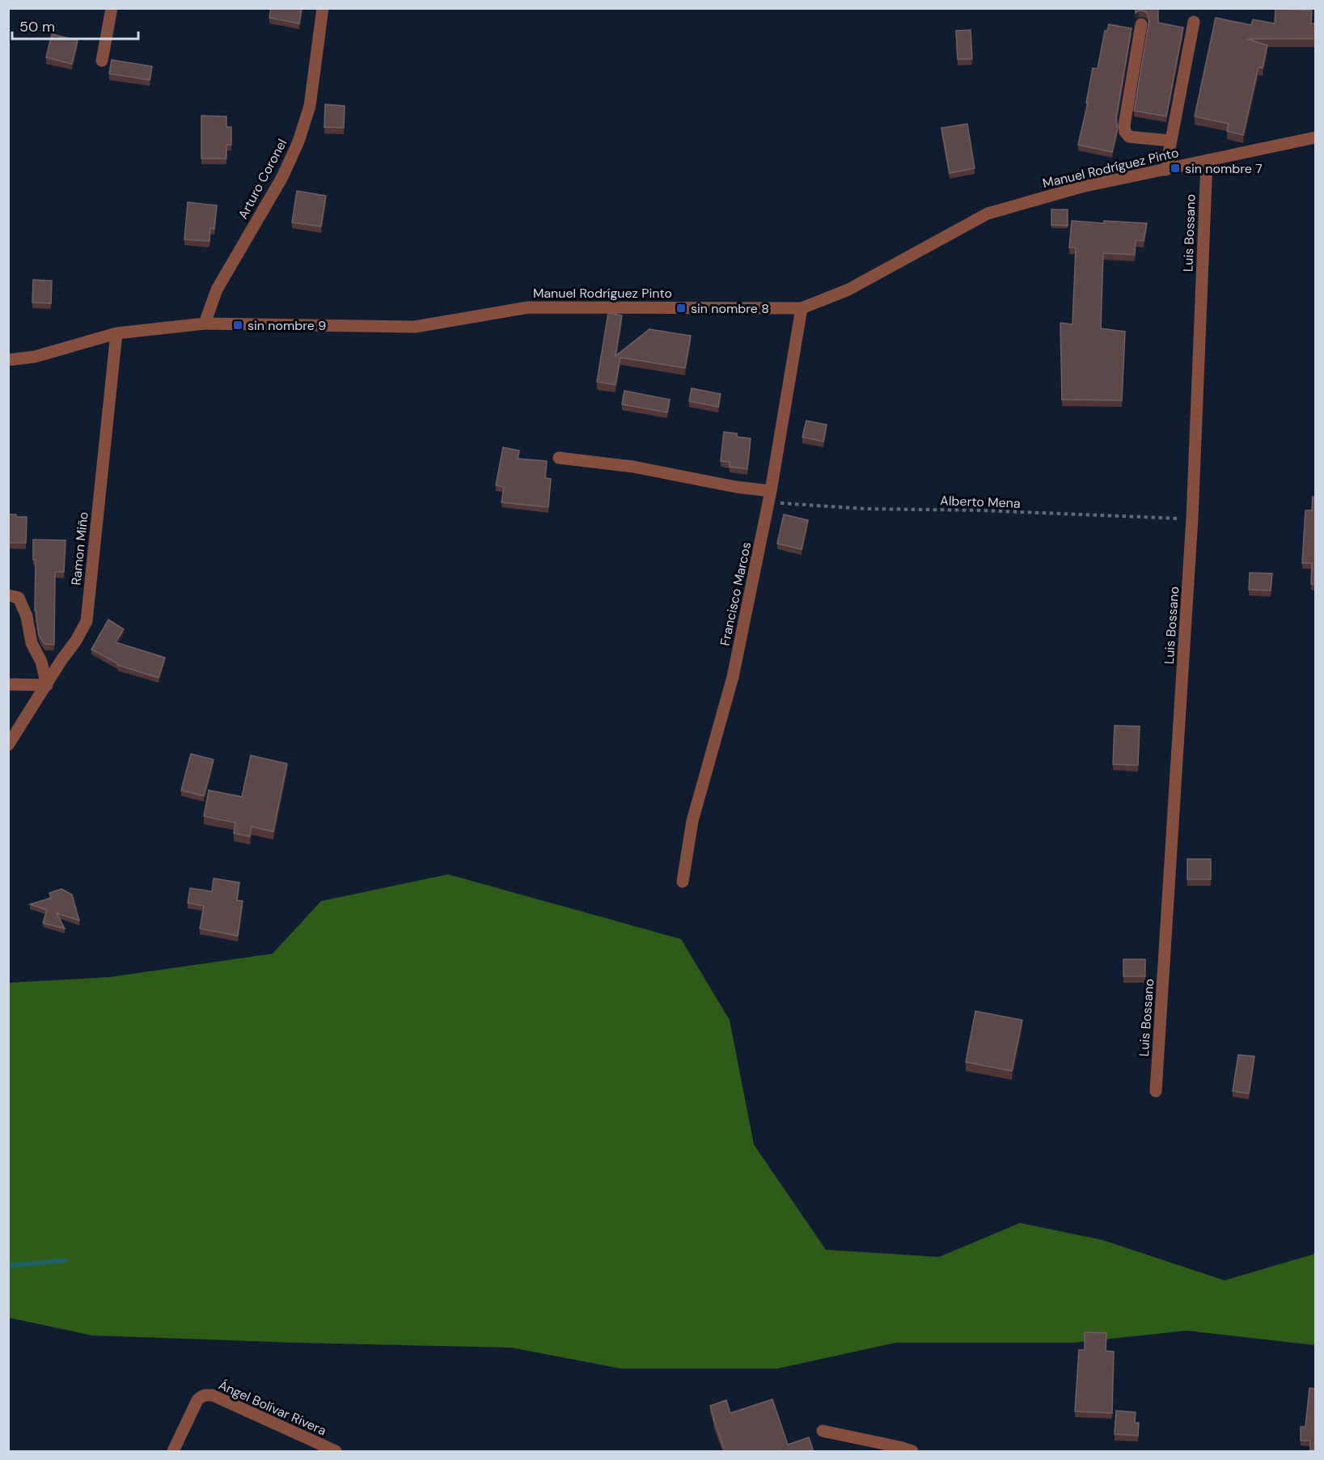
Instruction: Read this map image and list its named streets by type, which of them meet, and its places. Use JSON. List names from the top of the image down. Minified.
{"streets":{"street":["Manuel Rodríguez Pinto","Arturo Coronel","Luis Bossano","Ramon Miño","Francisco Marcos","Ángel Bolívar Rivera"],"path":["Alberto Mena"]},"crossings":[["Manuel Rodríguez Pinto","Arturo Coronel"],["Manuel Rodríguez Pinto","Luis Bossano"],["Manuel Rodríguez Pinto","Ramon Miño"],["Manuel Rodríguez Pinto","Francisco Marcos"],["Luis Bossano","Alberto Mena"],["Alberto Mena","Francisco Marcos"]],"places":{"transit":["sin nombre 7","sin nombre 8","sin nombre 9"]},"scale_bar":"50 m"}
